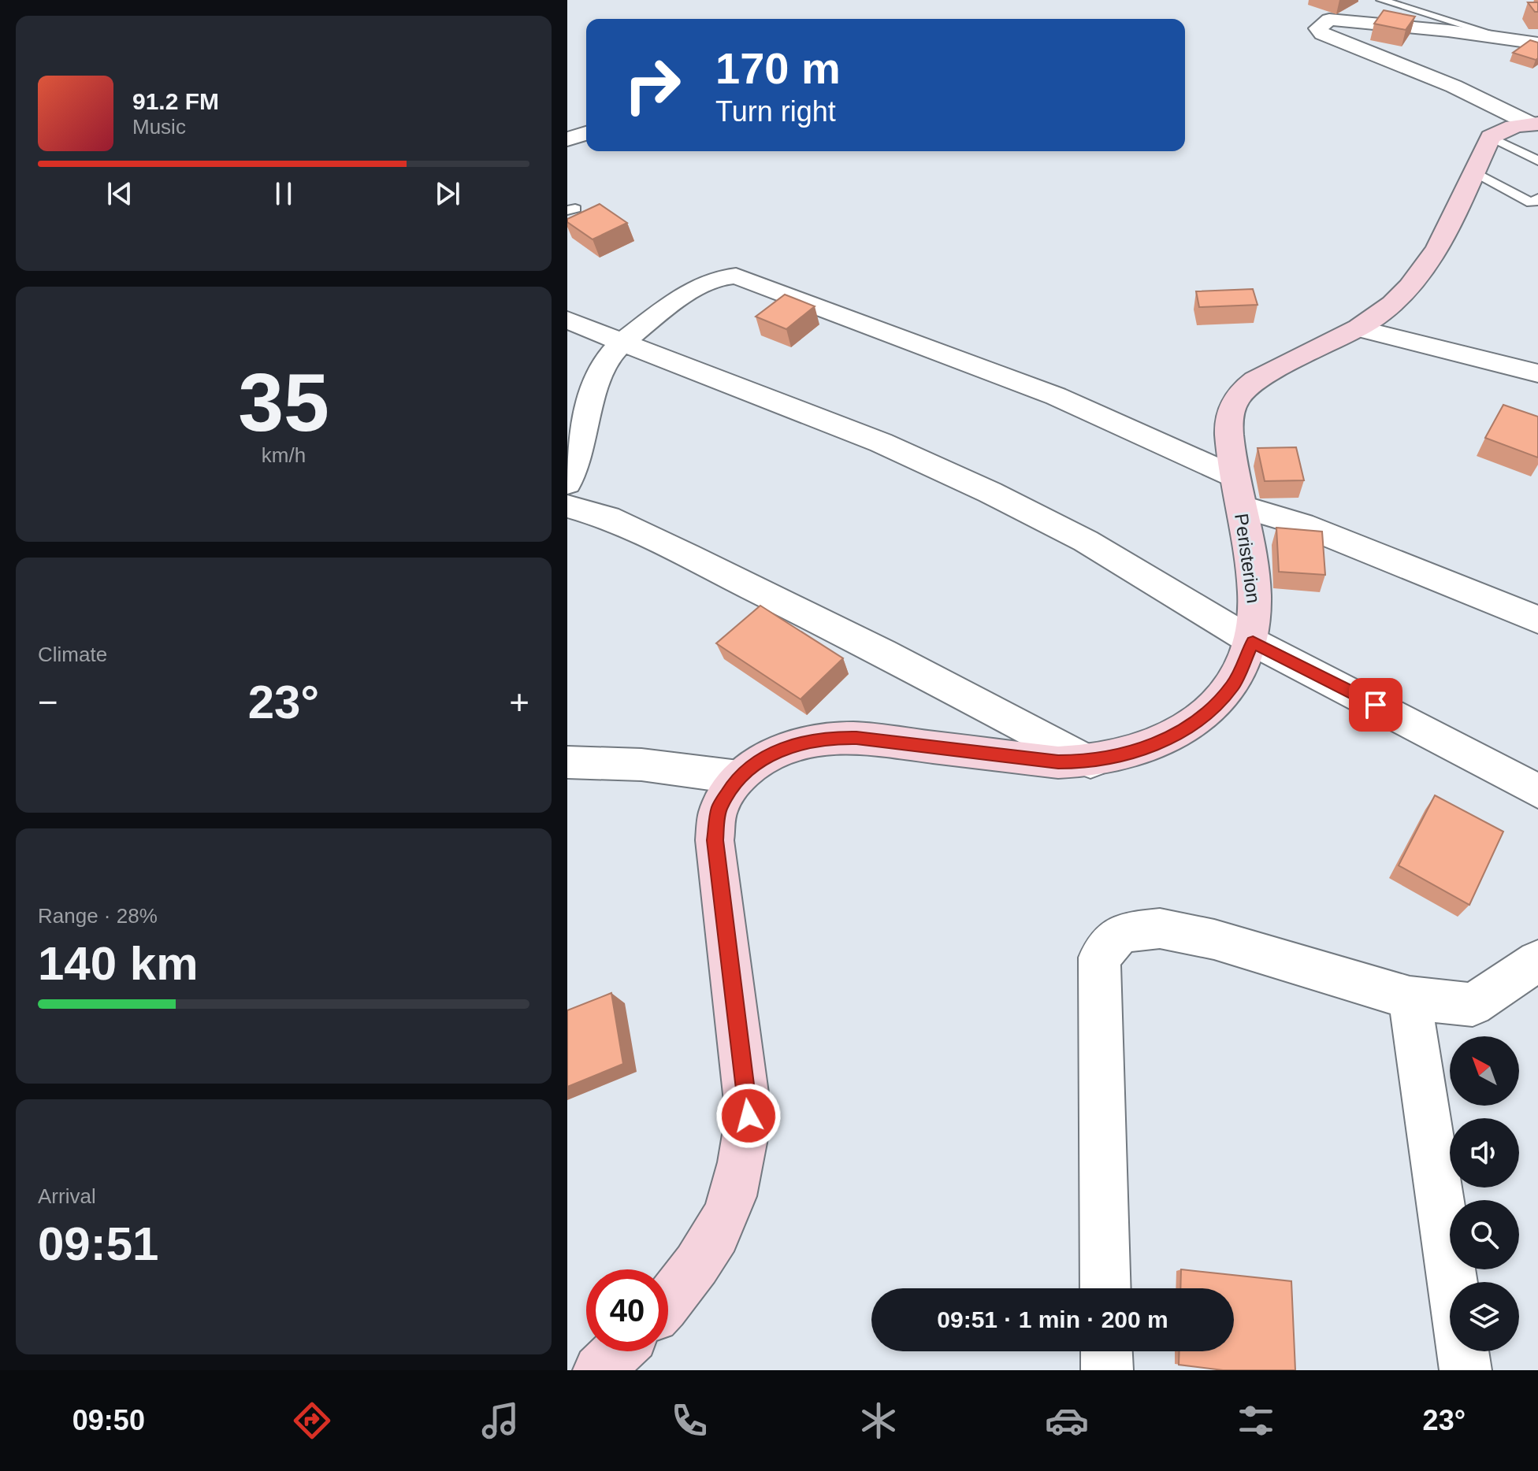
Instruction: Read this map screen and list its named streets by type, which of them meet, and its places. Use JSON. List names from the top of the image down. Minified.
{"streets":{"street":["Peristerion"]},"north":"top left","page":{"turn":["170 m","Turn right"],"song":["91.2 FM","Music"],"tile":[["35","km/h"],"Climate",["Range · 28%","140 km"],["Arrival","09:51"]],"heat":["−","23°","+"],"limit":"40","trip":"09:51 · 1 min · 200 m","tabs":["09:50","23°"]}}
